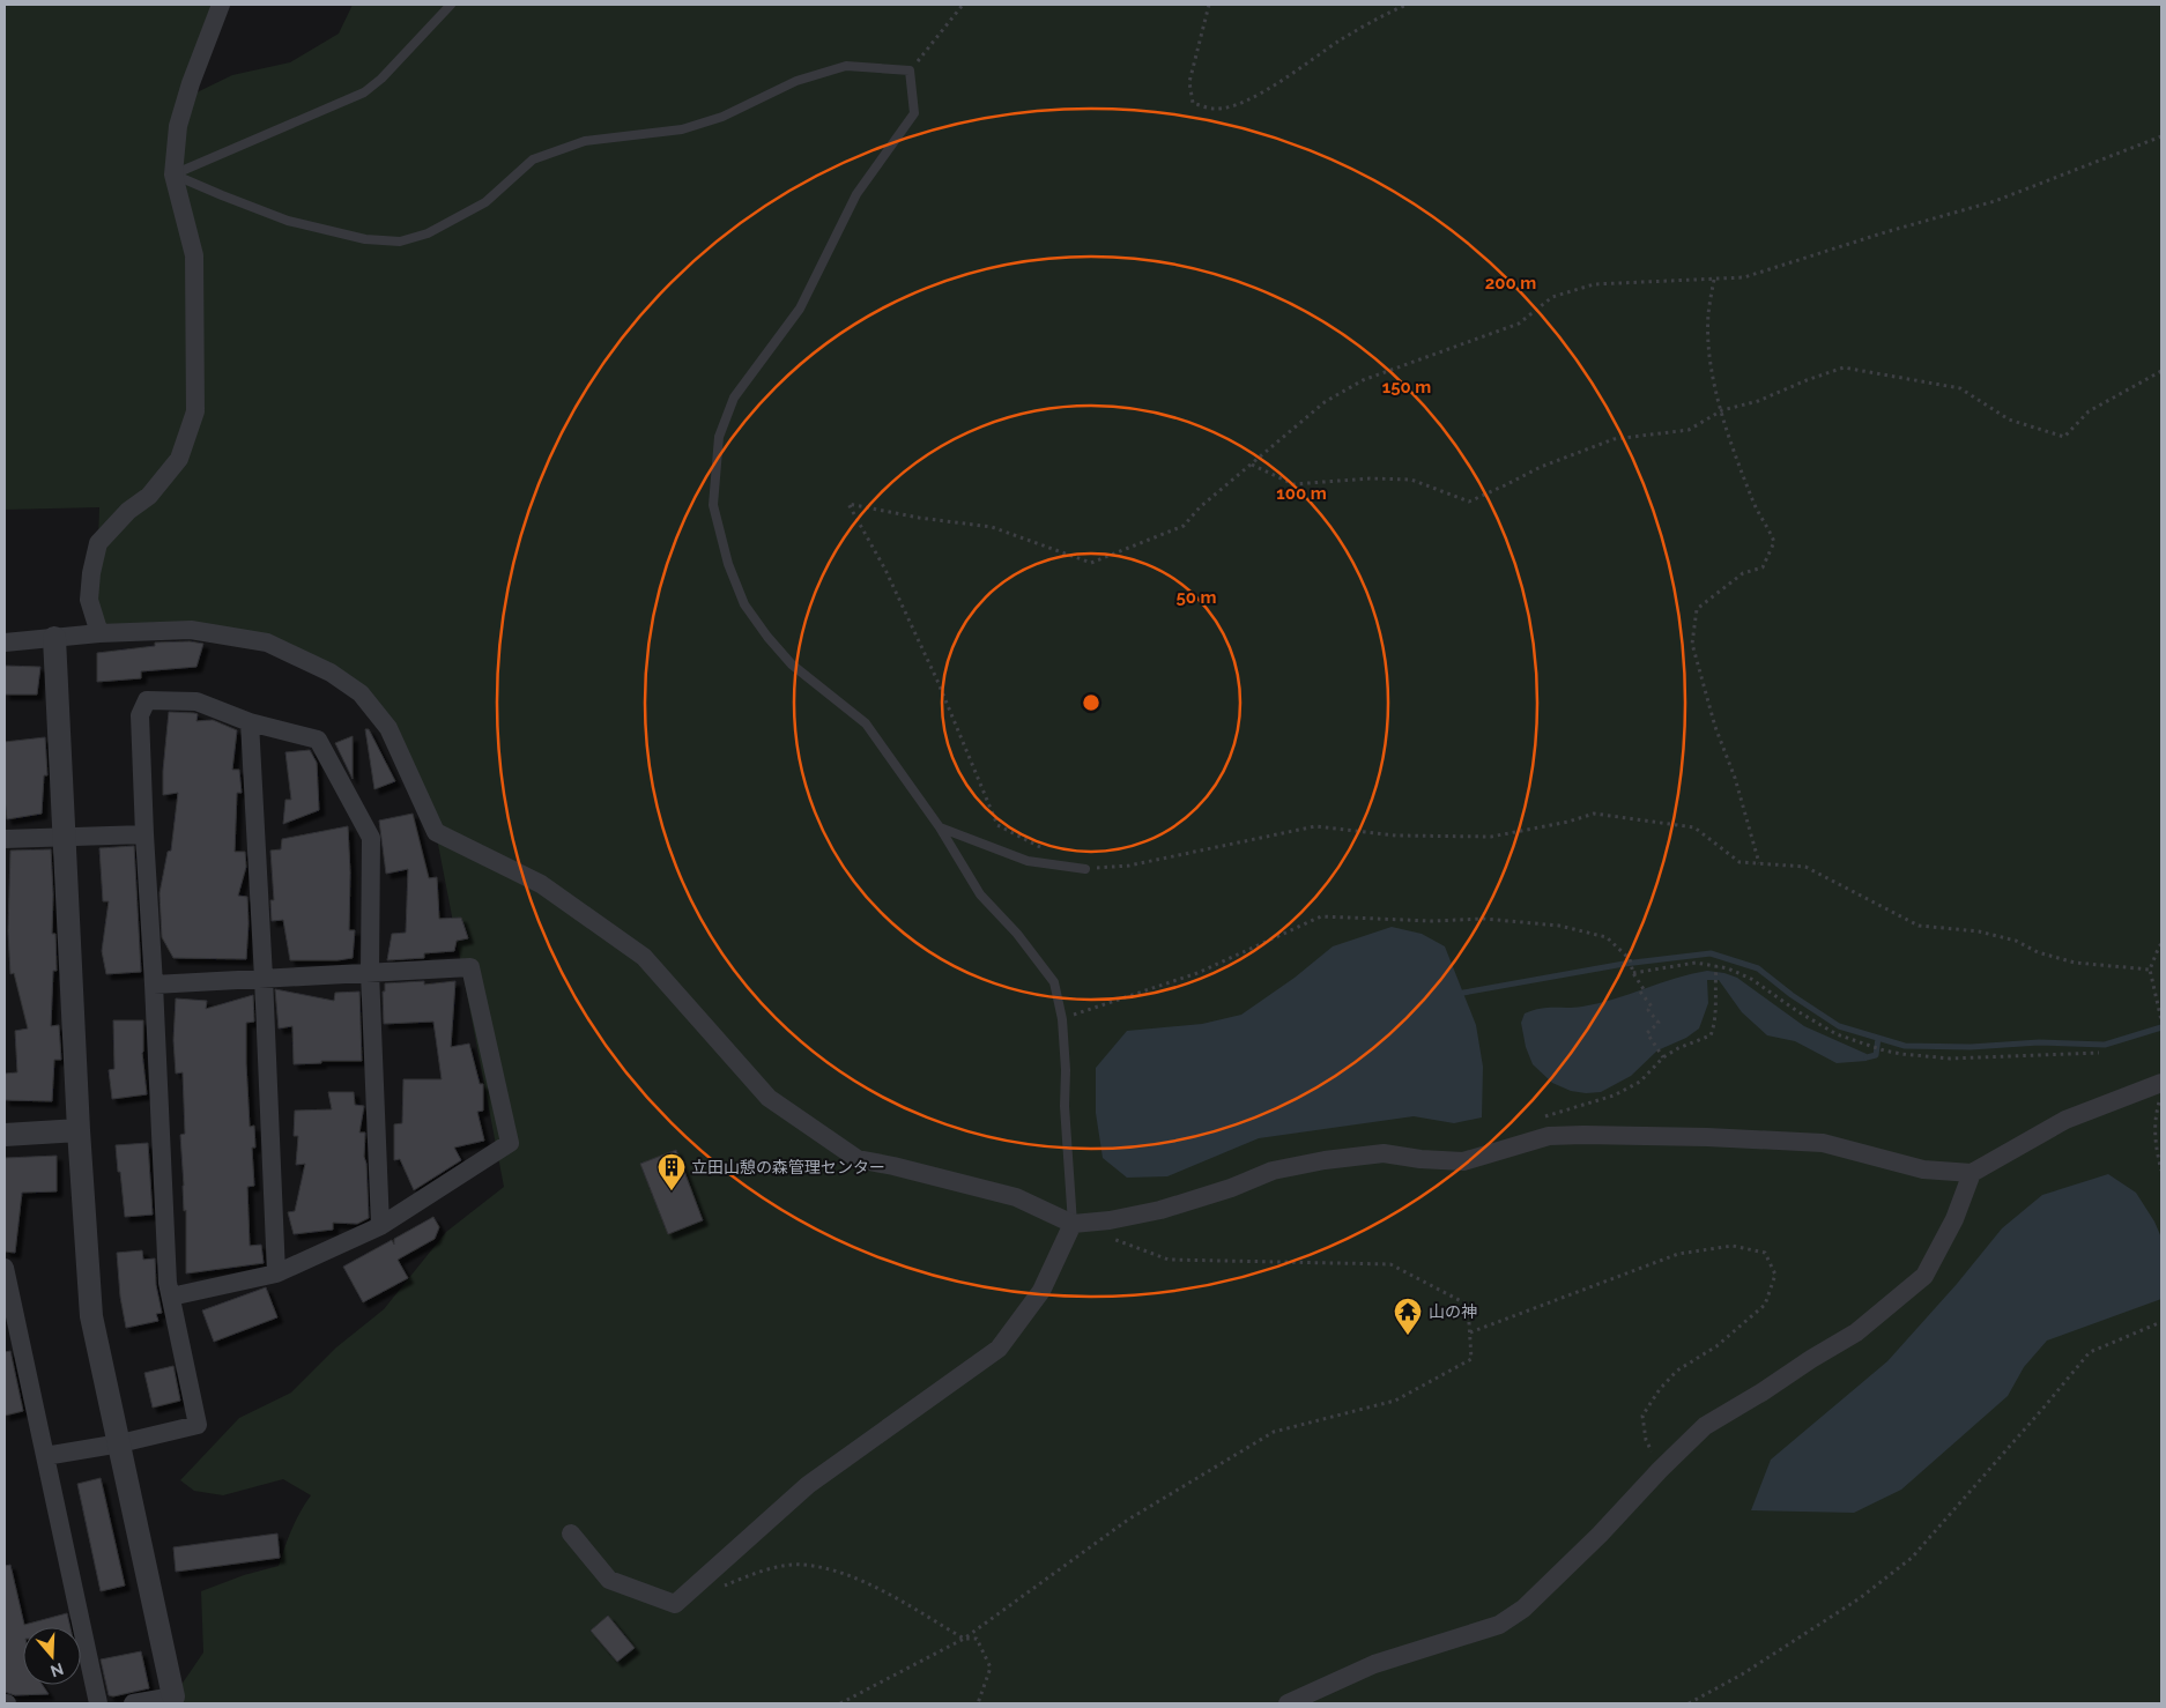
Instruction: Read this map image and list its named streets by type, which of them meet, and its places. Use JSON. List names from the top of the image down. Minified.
{"places":{"building":["立田山憩の森管理センター"],"temple":["山の神"]},"north":"bottom","rings":["200 m","150 m","100 m","50 m"]}
